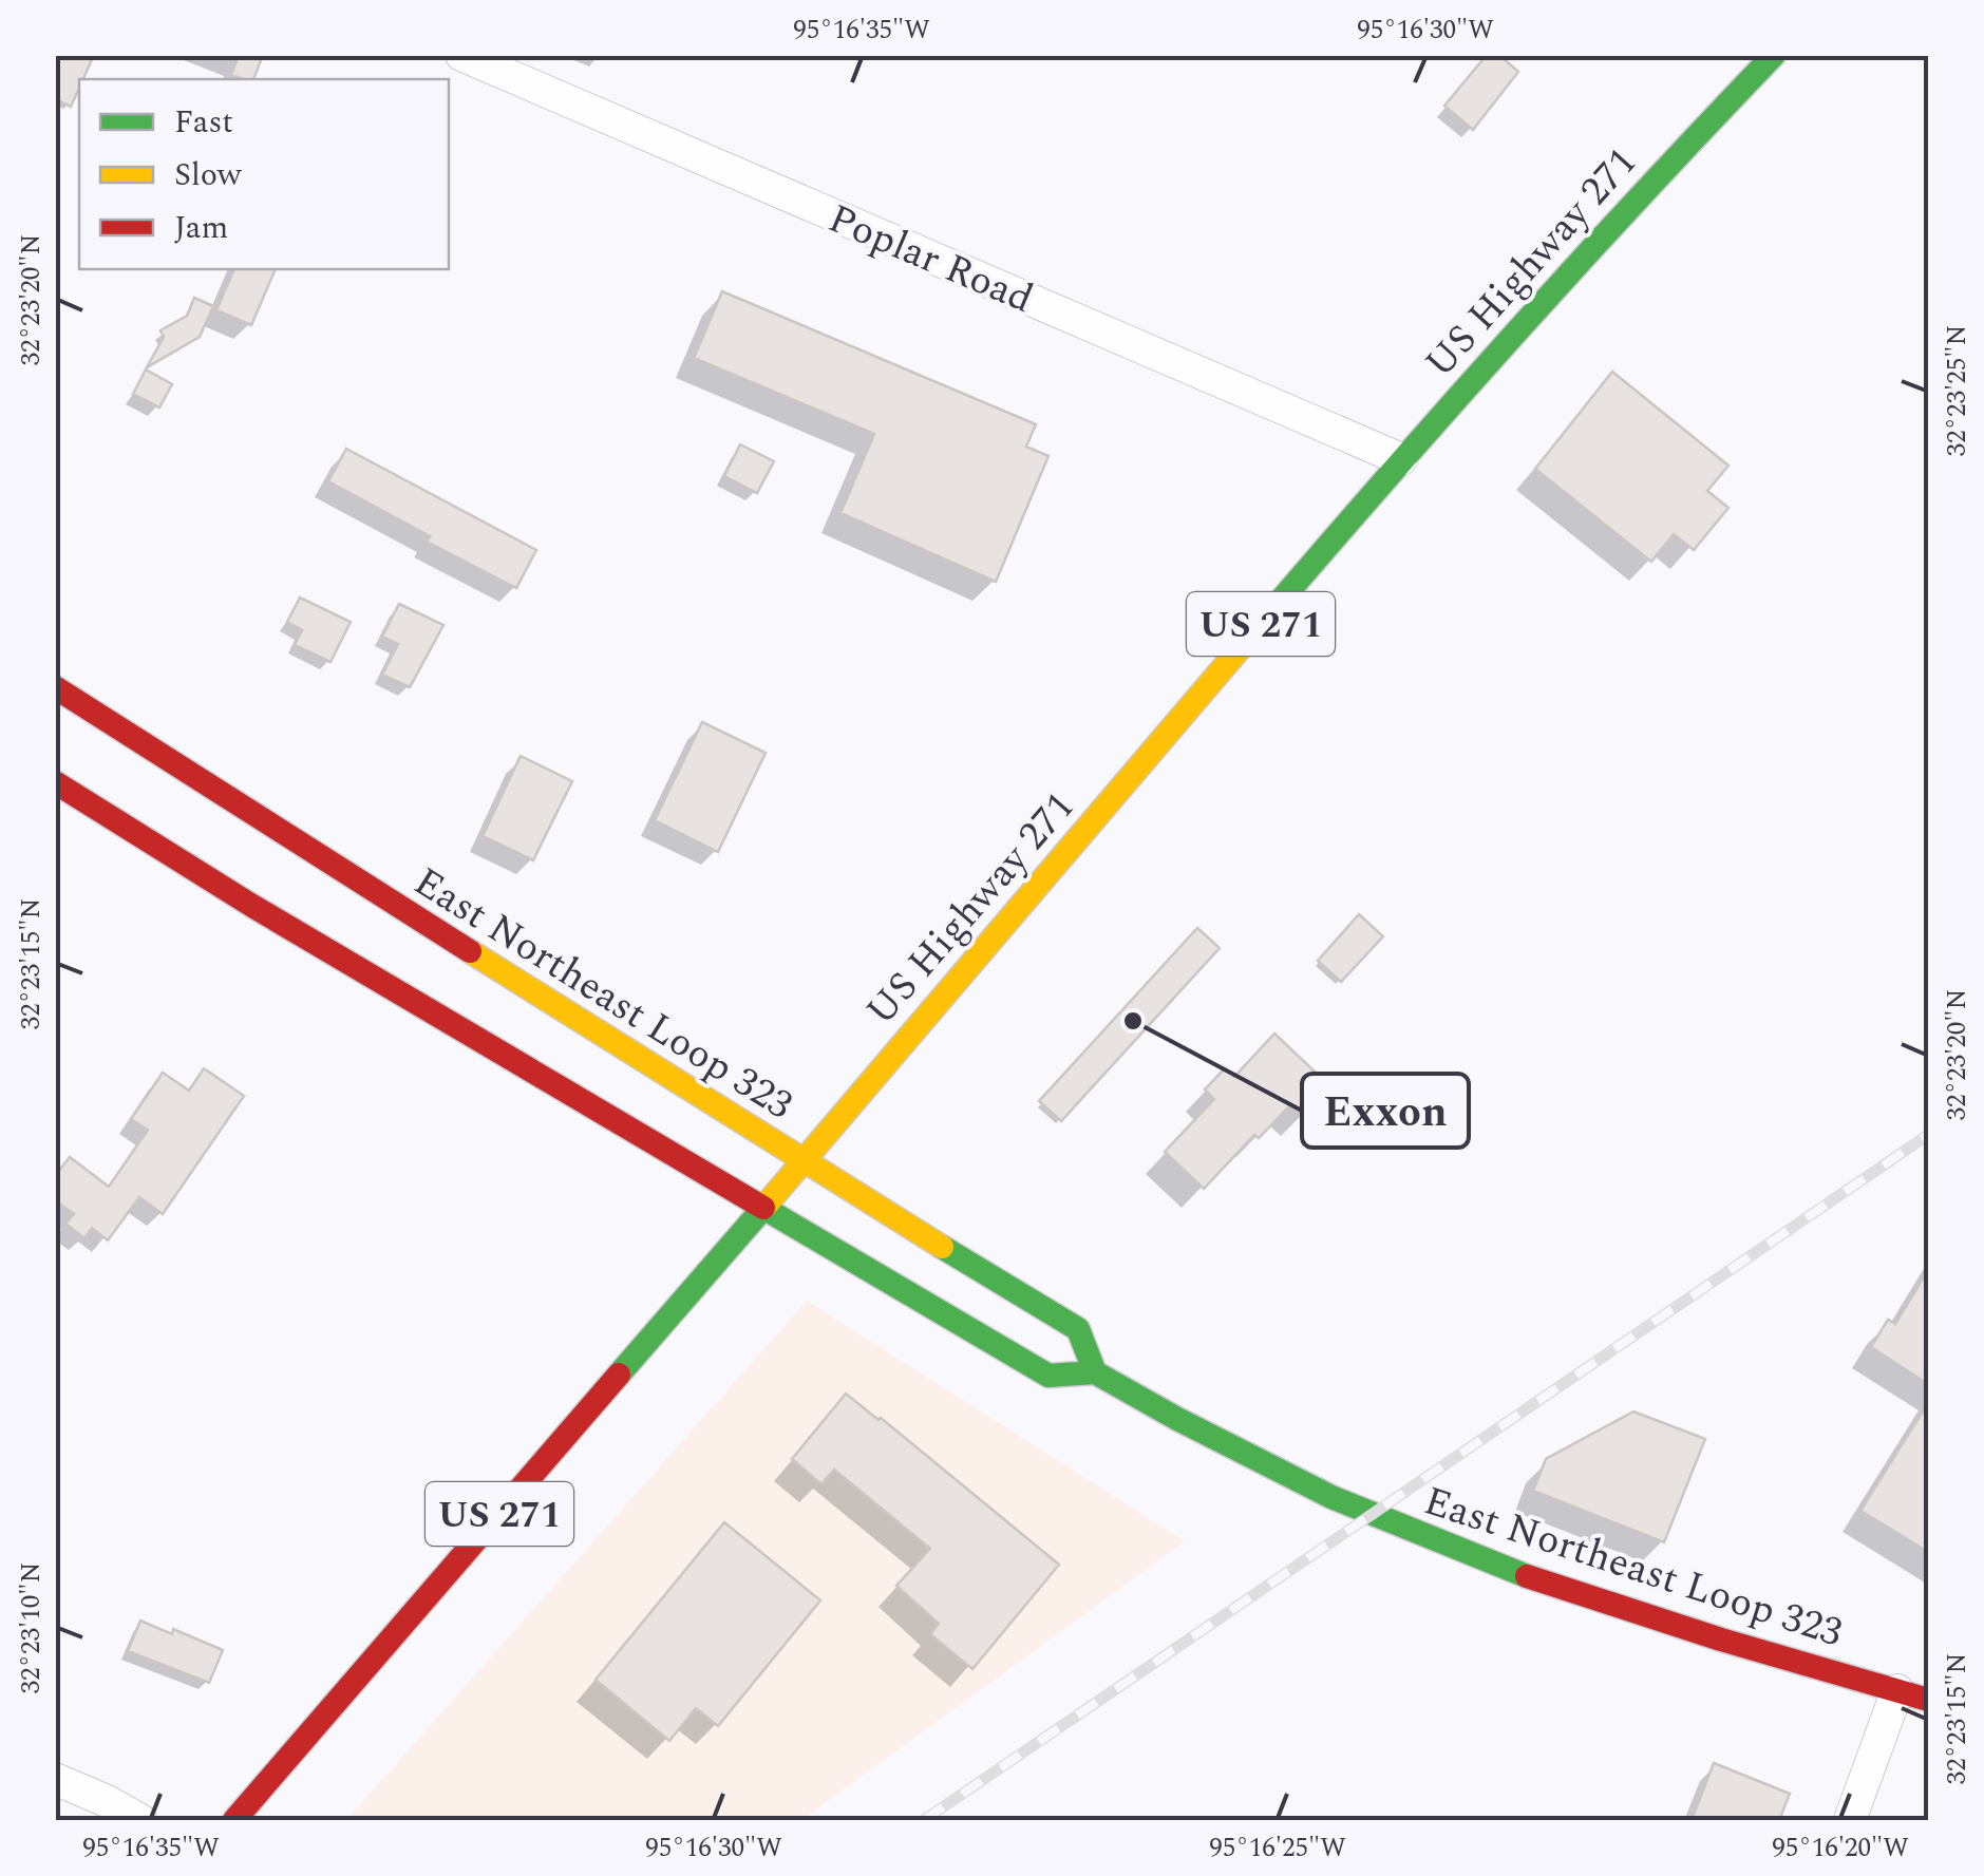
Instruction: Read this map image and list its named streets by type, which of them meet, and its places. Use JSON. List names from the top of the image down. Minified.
{"streets":{"main road":["US Highway 271","US 271","East Northeast Loop 323"],"street":["Poplar Road"]},"crossings":[["Poplar Road","US Highway 271"],["US Highway 271","East Northeast Loop 323"]],"places":["Exxon"],"legend":["Fast","Slow","Jam"],"coordinates":["95°16'35\"W","95°16'30\"W","32°23'20\"N","32°23'25\"N","32°23'15\"N","32°23'10\"N","95°16'25\"W","95°16'20\"W"]}
